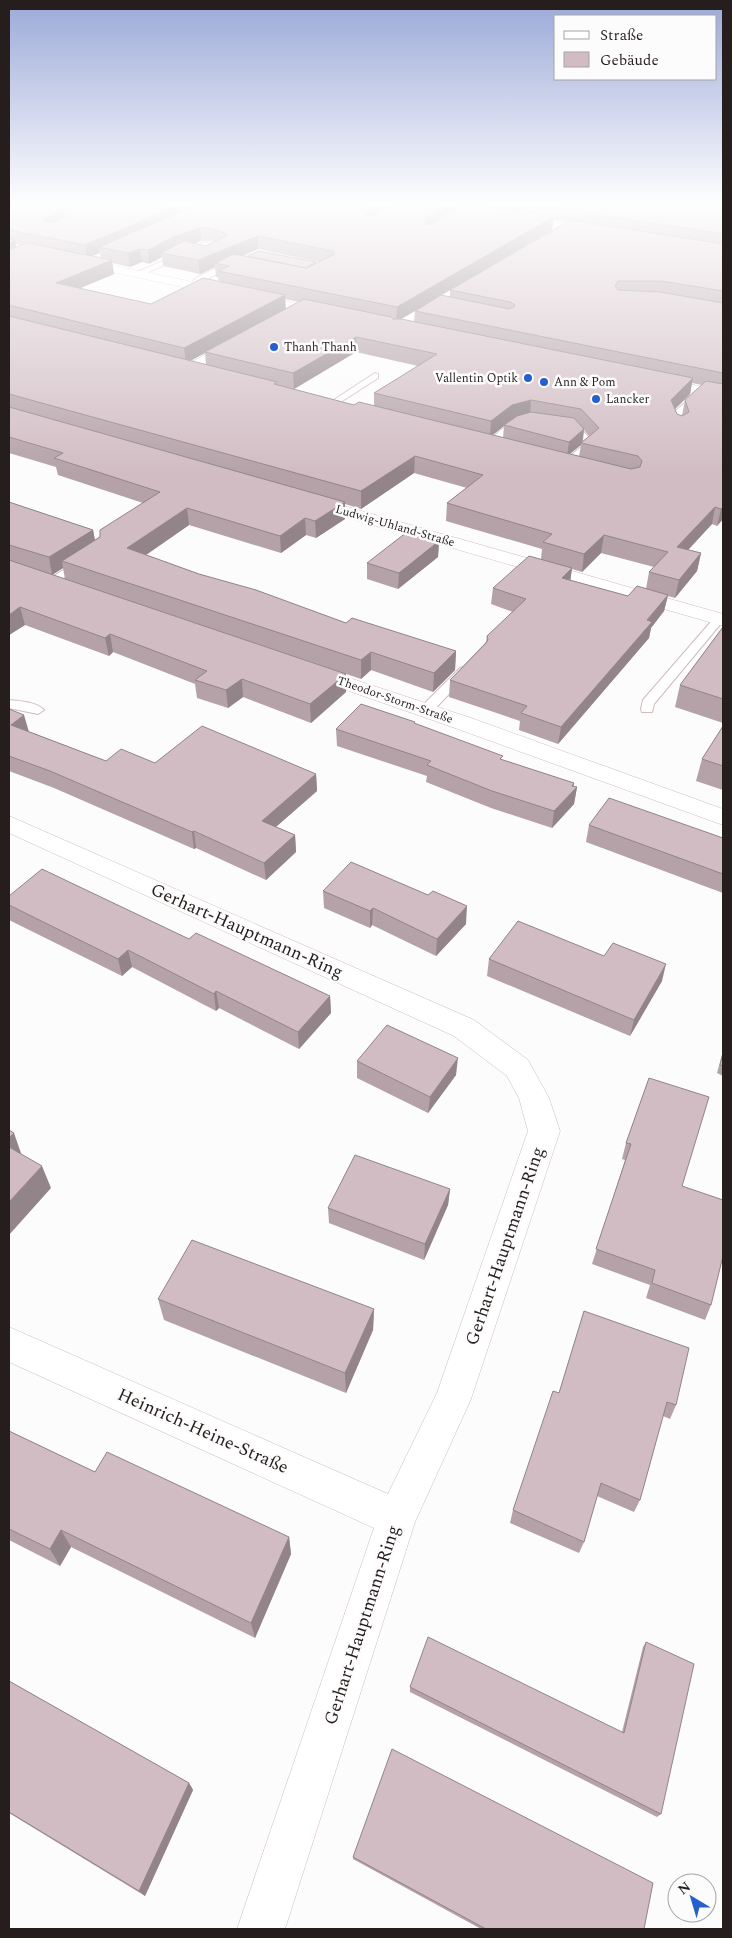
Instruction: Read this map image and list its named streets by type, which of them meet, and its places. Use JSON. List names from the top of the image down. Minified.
{"streets":{"street":["Ludwig-Uhland-Straße","Theodor-Storm-Straße","Gerhart-Hauptmann-Ring","Heinrich-Heine-Straße"]},"crossings":[["Gerhart-Hauptmann-Ring","Heinrich-Heine-Straße"]],"places":["Thanh Thanh","Vallentin Optik","Ann & Pom","Lancker"],"legend":["Straße","Gebäude"],"north":"top left"}
